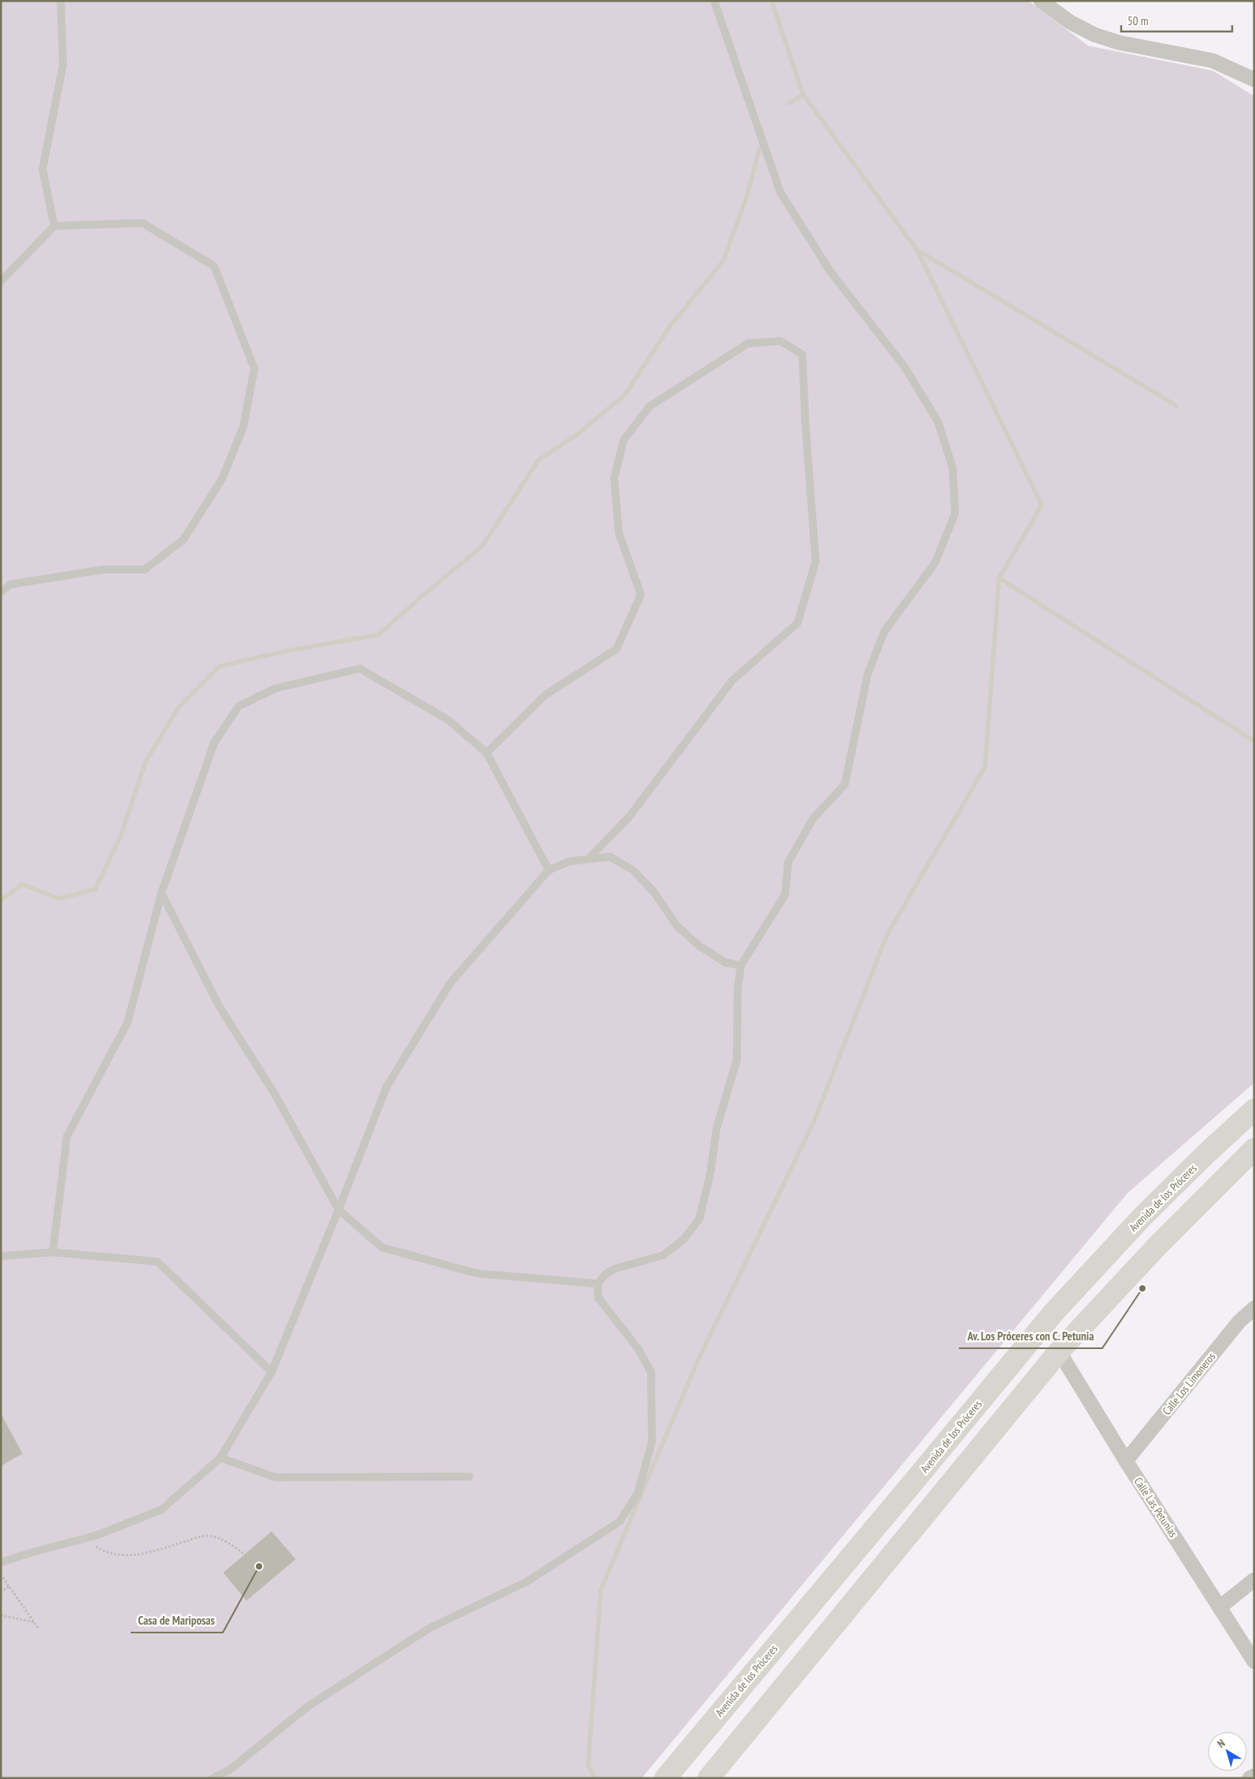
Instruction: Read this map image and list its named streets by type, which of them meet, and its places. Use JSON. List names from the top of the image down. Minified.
{"streets":{"main road":["Avenida de los Próceres"],"street":["Calle Los Limoneros","Calle Las Petunias"]},"crossings":[["Calle Los Limoneros","Calle Las Petunias"]],"places":["Av. Los Próceres con C. Petunia","Casa de Mariposas"],"scale_bar":"50 m","north":"top left"}
